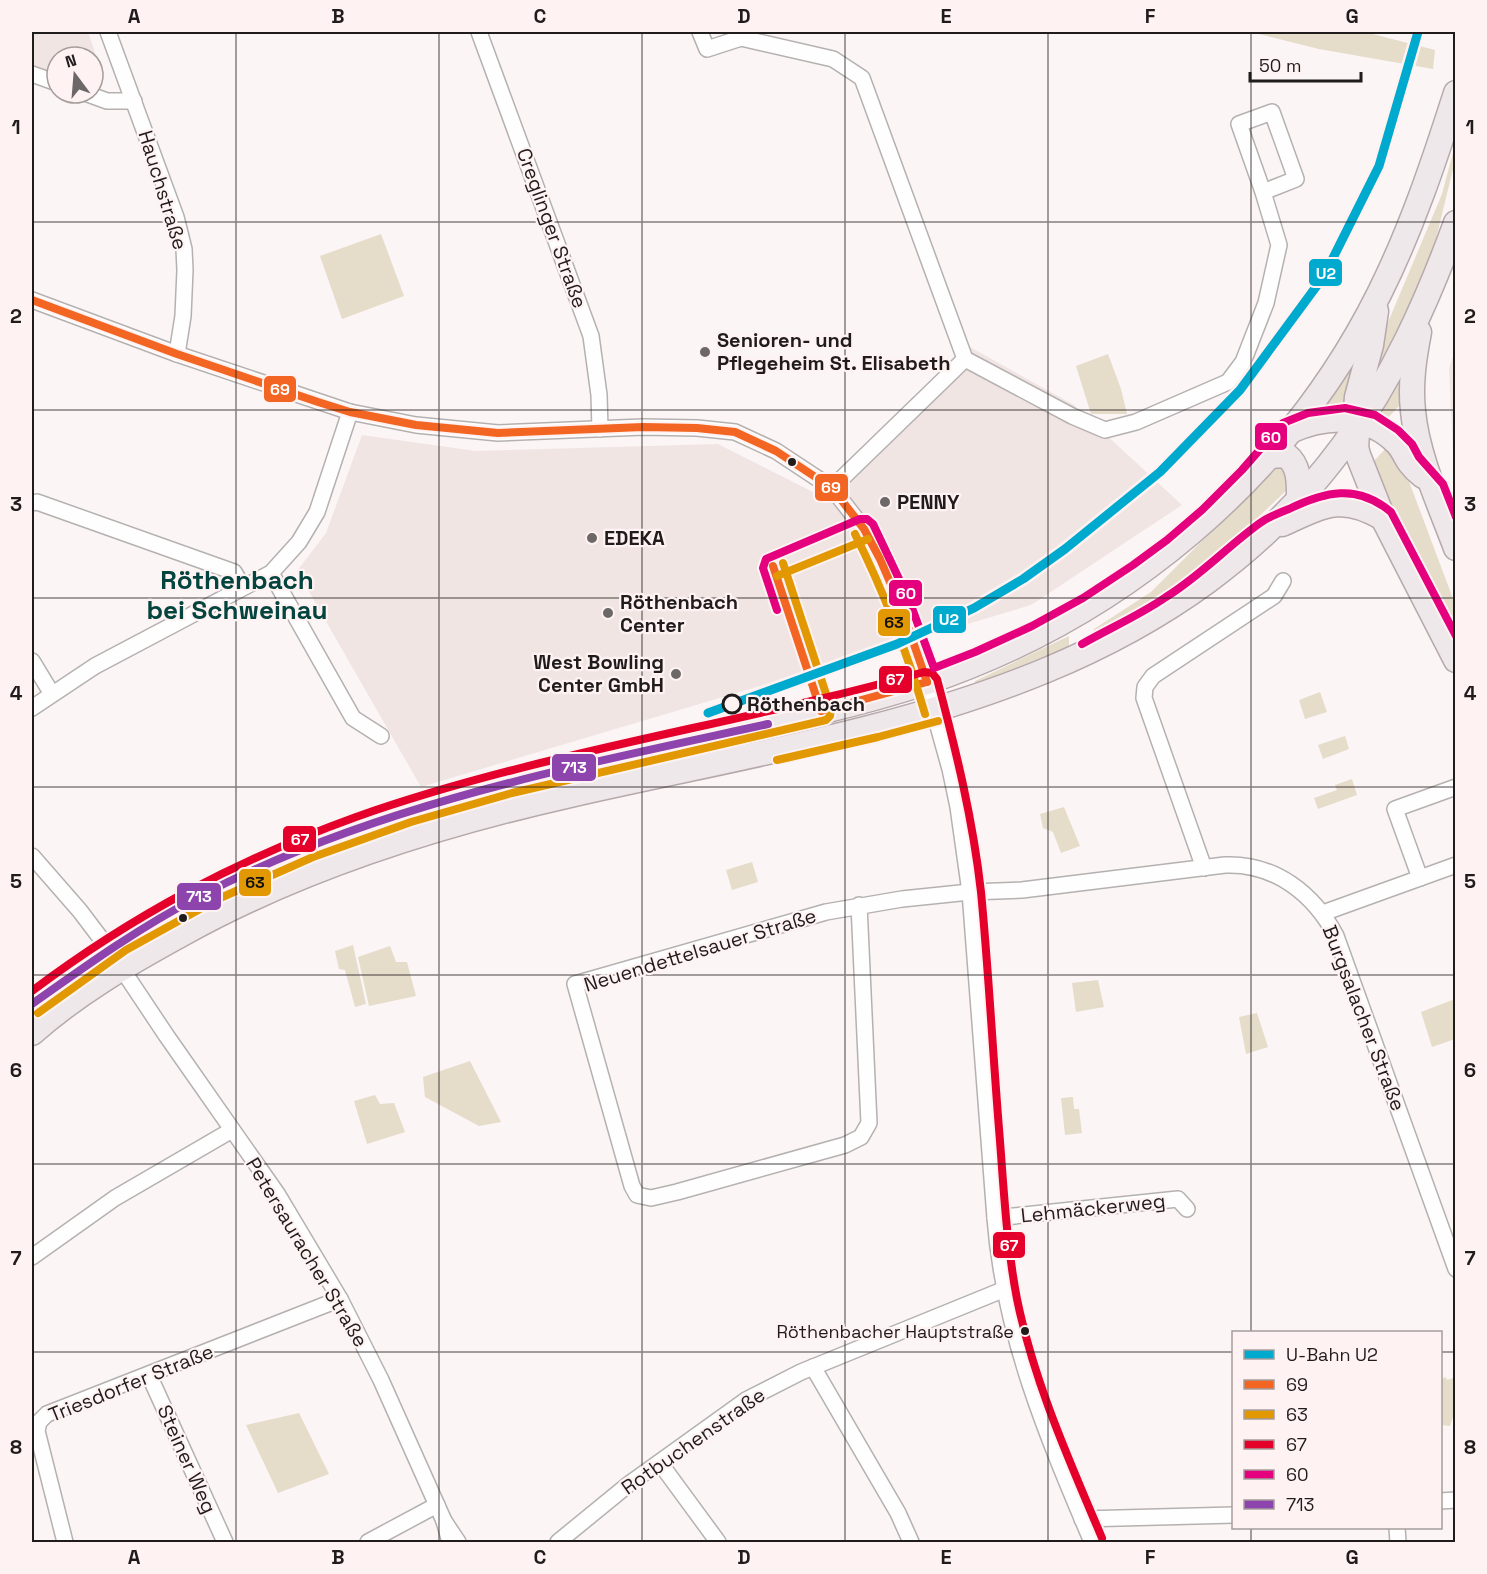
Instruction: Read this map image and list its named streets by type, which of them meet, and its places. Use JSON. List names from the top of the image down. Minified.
{"streets":{"street":["Hauchstraße","Creglinger Straße","Neuendettelsauer Straße","Burgsalacher Straße","Lehmäckerweg","Petersauracher Straße","Triesdorfer Straße","Rotbuchenstraße","Steiner Weg"]},"crossings":[["Neuendettelsauer Straße","Burgsalacher Straße"],["Petersauracher Straße","Triesdorfer Straße"],["Triesdorfer Straße","Steiner Weg"]],"districts":["Röthenbach bei Schweinau"],"places":["Senioren- und Pflegeheim St. Elisabeth","PENNY","EDEKA","Röthenbach Center","West Bowling Center GmbH","Röthenbach","Röthenbacher Hauptstraße"],"lines":["metro line U2","transit line 69","transit line 60","transit line 63","transit line 67","transit line 713"],"legend":["U-Bahn U2","69","63","67","60","713"],"scale_bar":"50 m","north":"top","grid":{"columns":["A","B","C","D","E","F","G"],"rows":["1","2","3","4","5","6","7","8"]}}
